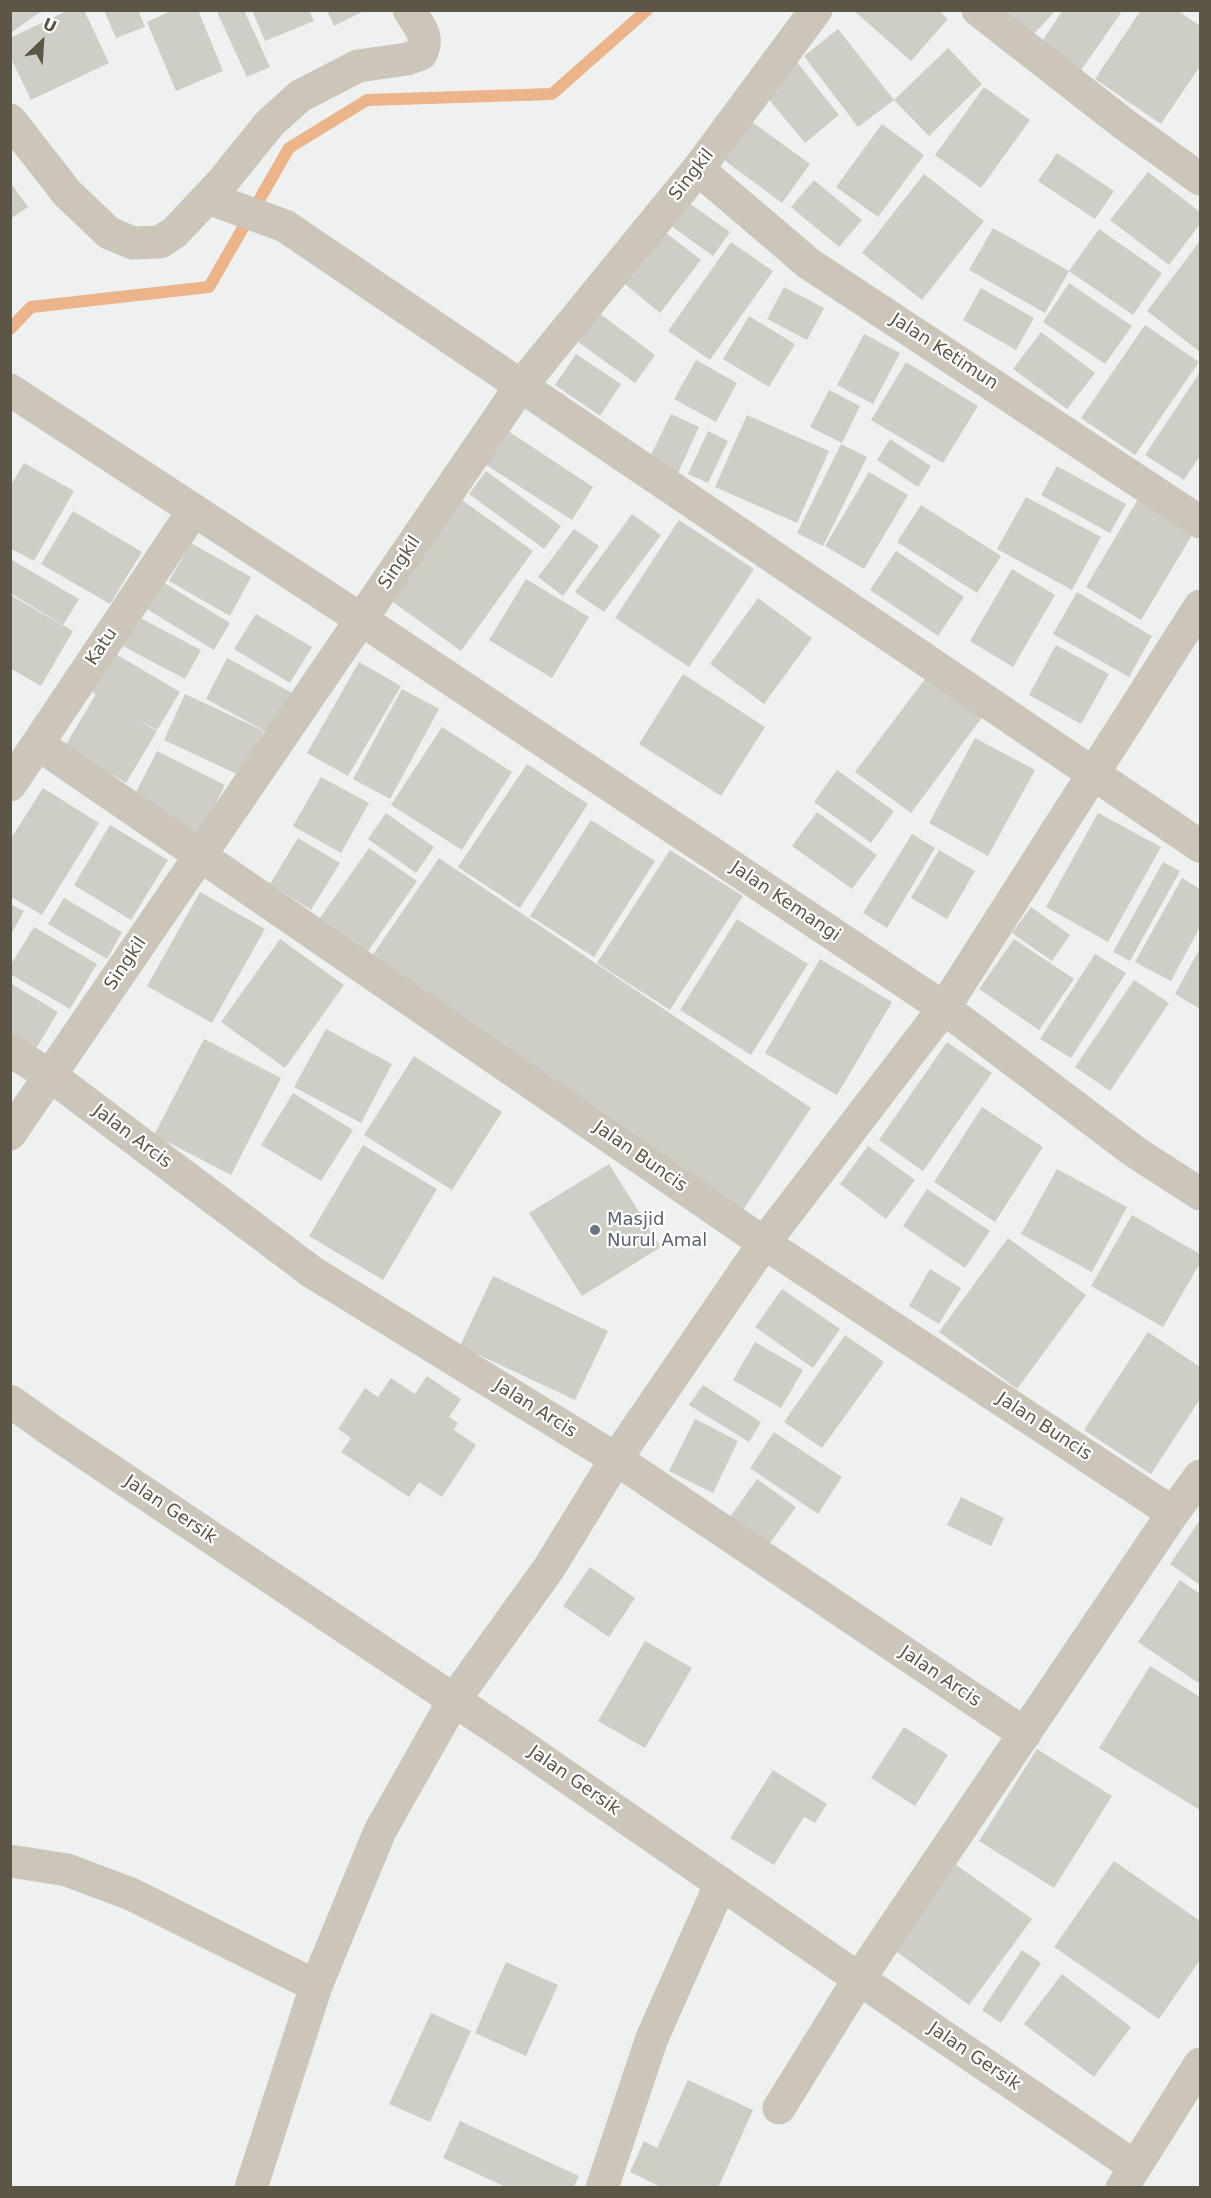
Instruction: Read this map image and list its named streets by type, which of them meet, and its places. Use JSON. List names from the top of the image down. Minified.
{"streets":{"street":["Singkil","Jalan Ketimun","Katu","Jalan Kemangi","Jalan Arcis","Jalan Buncis","Jalan Gersik"]},"crossings":[["Singkil","Jalan Ketimun"],["Singkil","Jalan Kemangi"],["Singkil","Jalan Arcis"],["Singkil","Jalan Buncis"],["Katu","Jalan Kemangi"],["Katu","Jalan Buncis"]],"places":["Masjid Nurul Amal"],"north":"top right"}
